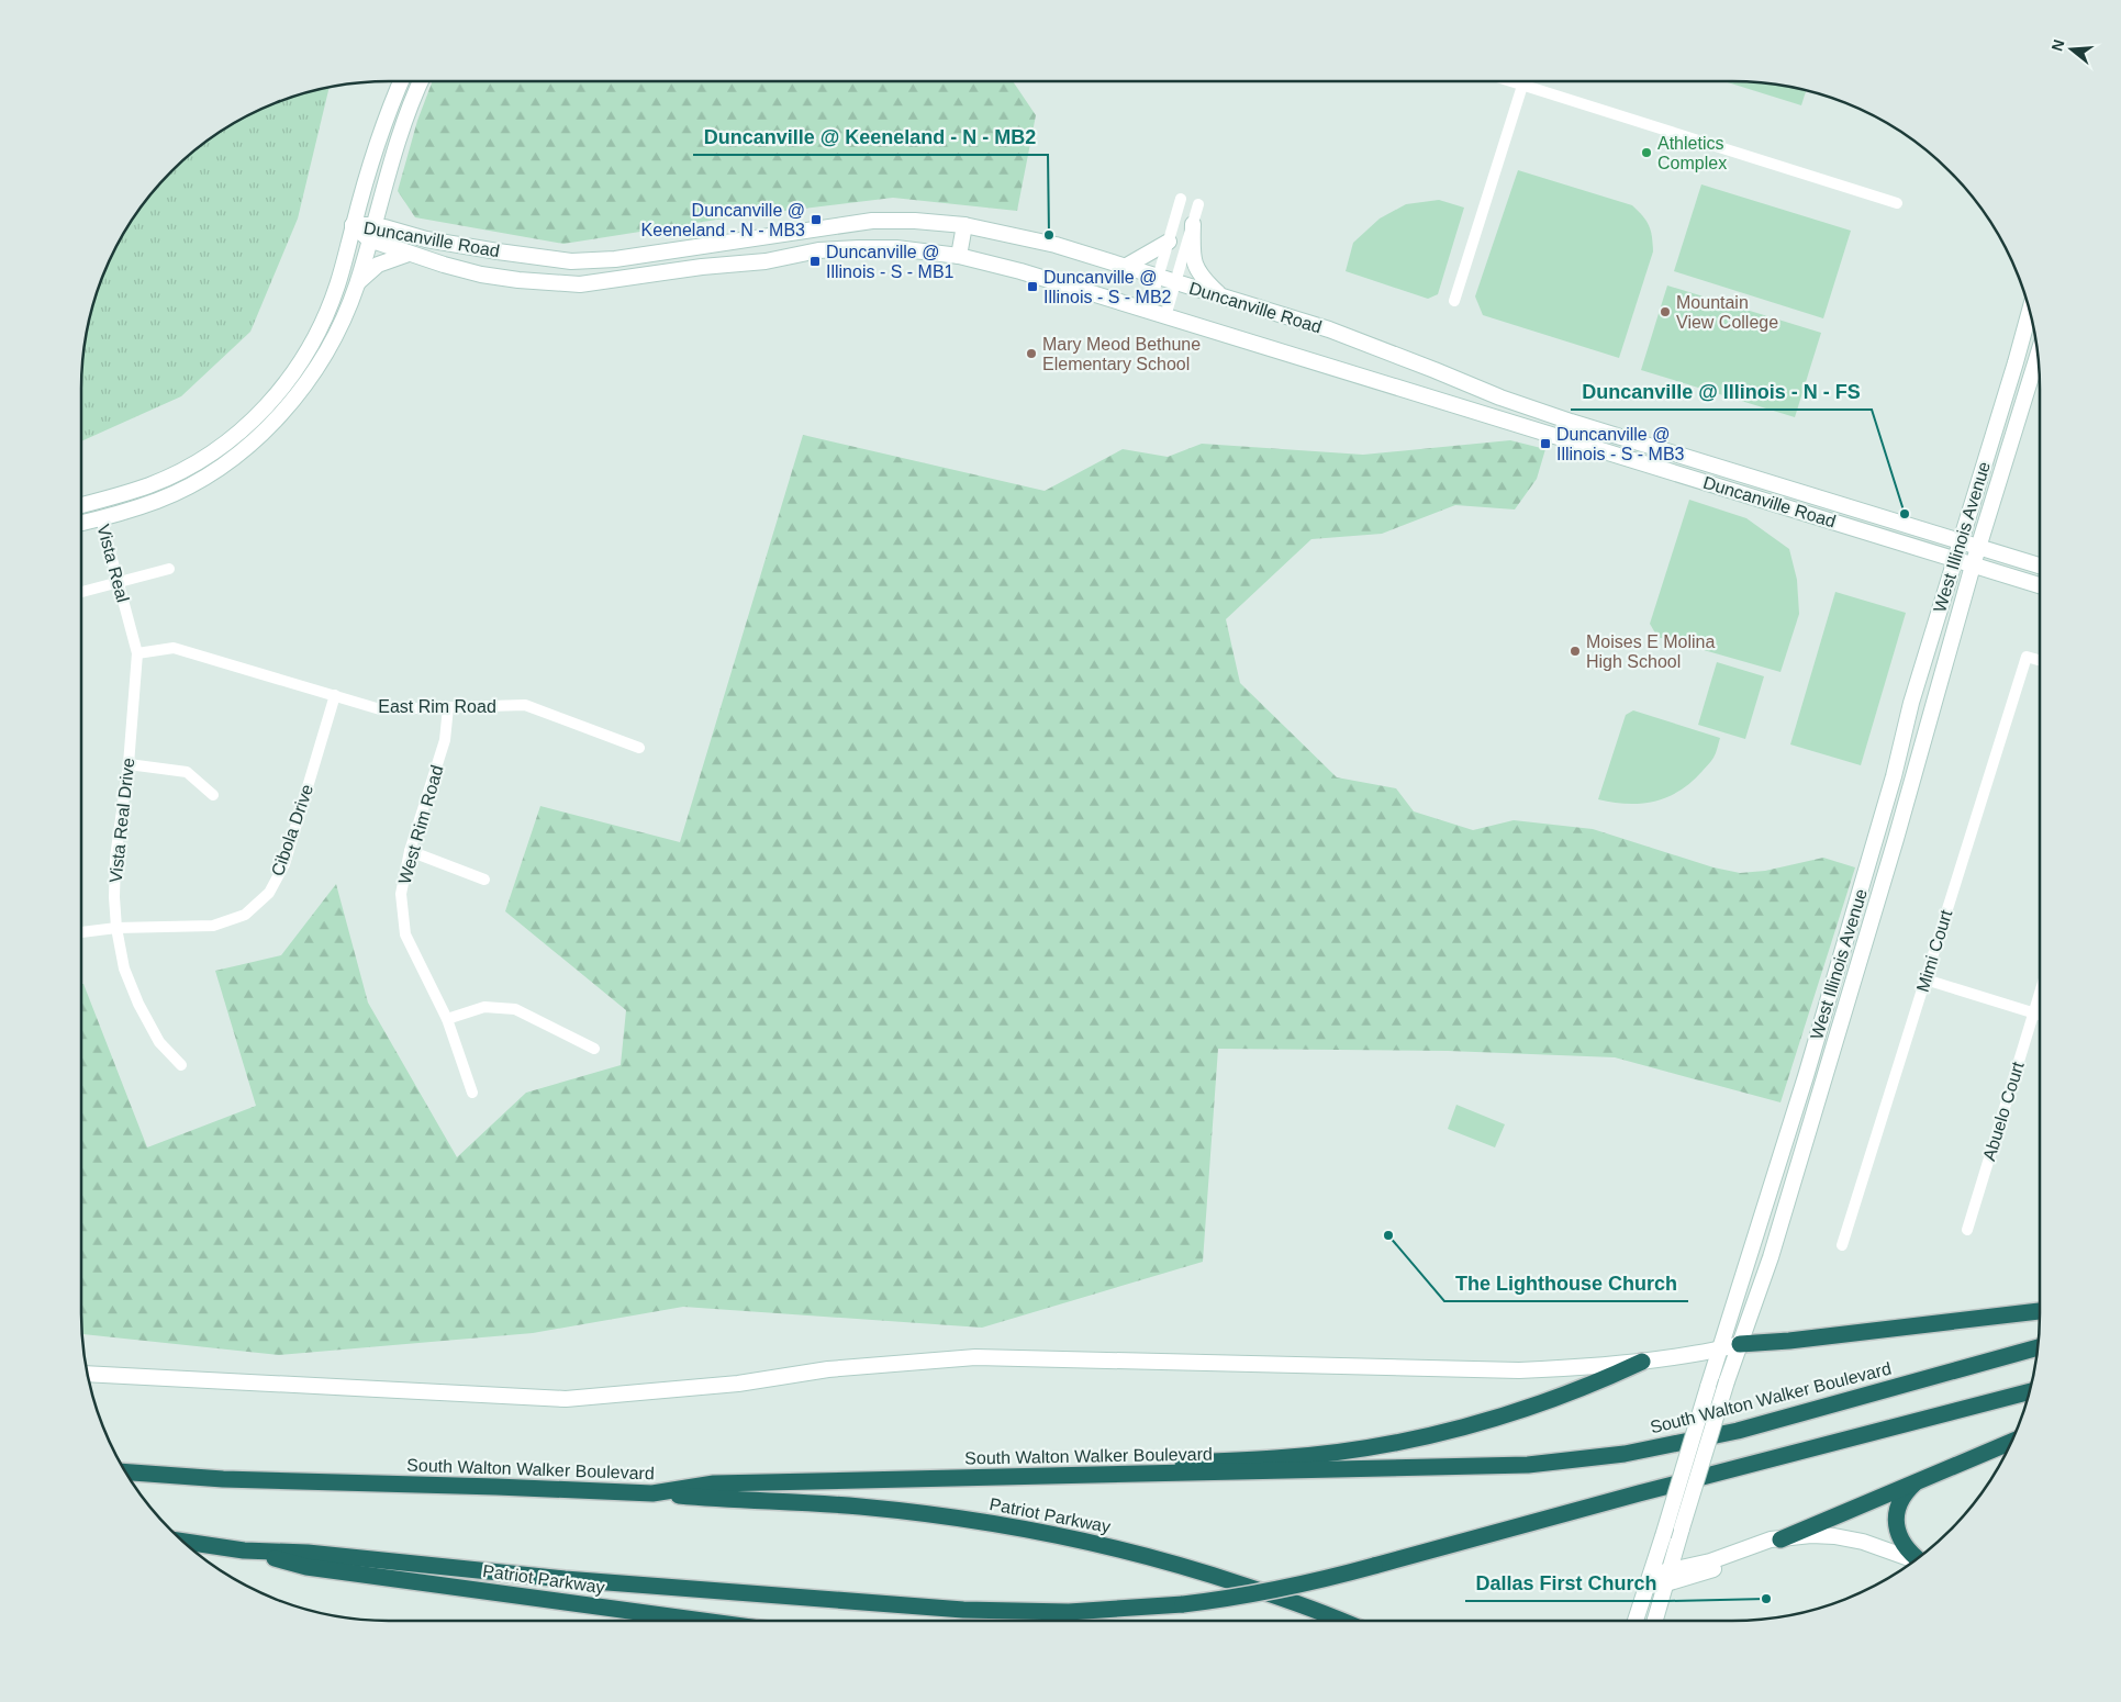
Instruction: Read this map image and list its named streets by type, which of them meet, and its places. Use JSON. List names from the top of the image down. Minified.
{"streets":{"highway":["South Walton Walker Boulevard","Patriot Parkway"],"main road":["Duncanville Road","West Illinois Avenue","Vista Real"],"street":["East Rim Road","Vista Real Drive","West Rim Road","Cibola Drive","Mimi Court","Abuelo Court"]},"crossings":[["Duncanville Road","West Illinois Avenue"],["Vista Real","Vista Real Drive"],["East Rim Road","Vista Real Drive"],["East Rim Road","West Rim Road"],["East Rim Road","Cibola Drive"],["Vista Real Drive","Cibola Drive"],["South Walton Walker Boulevard","Patriot Parkway"]],"places":{"other":["Athletics Complex","Duncanville @ Keeneland - N - MB2","Mountain View College","Mary Meod Bethune Elementary School","Duncanville @ Illinois - N - FS","Moises E Molina High School","The Lighthouse Church","Dallas First Church"],"transit":["Duncanville @ Keeneland - N - MB3","Duncanville @ Illinois - S - MB1","Duncanville @ Illinois - S - MB2","Duncanville @ Illinois - S - MB3"]},"north":"left"}
